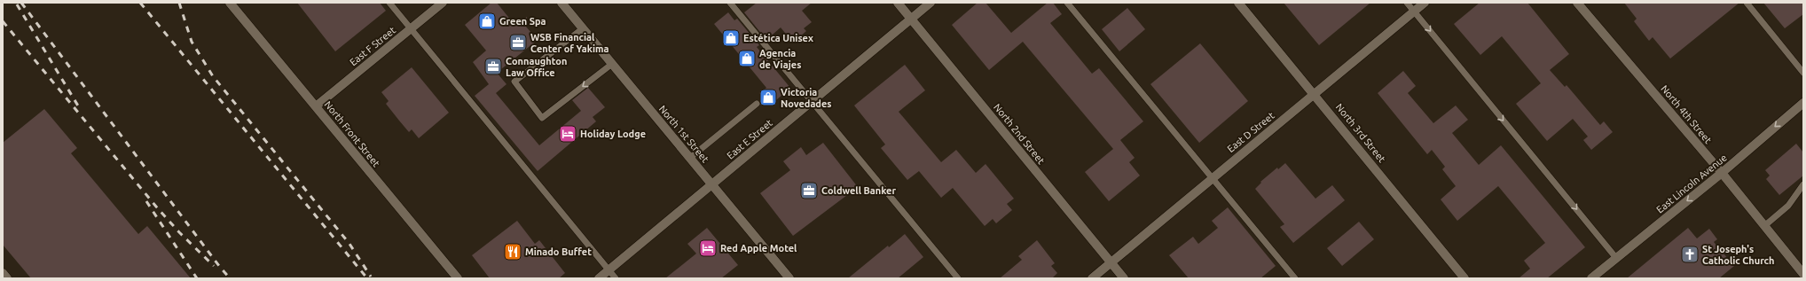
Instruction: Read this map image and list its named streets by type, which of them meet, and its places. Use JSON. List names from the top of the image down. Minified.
{"streets":{"street":["East F Street","North 4th Street","East D Street","North 3rd Street","North Front Street","North 1st Street","North 2nd Street","East E Street","East Lincoln Avenue"]},"crossings":[["East F Street","North Front Street"],["North 4th Street","East Lincoln Avenue"],["East D Street","North 3rd Street"],["East D Street","North 2nd Street"],["North 1st Street","East E Street"],["North 2nd Street","East E Street"]],"one_way":["East Lincoln Avenue"],"places":{"shop":["Green Spa","Estética Unisex","Agencia de Viajes","Victoria Novedades"],"office":["WSB Financial Center of Yakima","Connaughton Law Office","Coldwell Banker"],"hotel":["Holiday Lodge","Red Apple Motel"],"restaurant":["Minado Buffet"],"church":["St Joseph's Catholic Church"]}}
